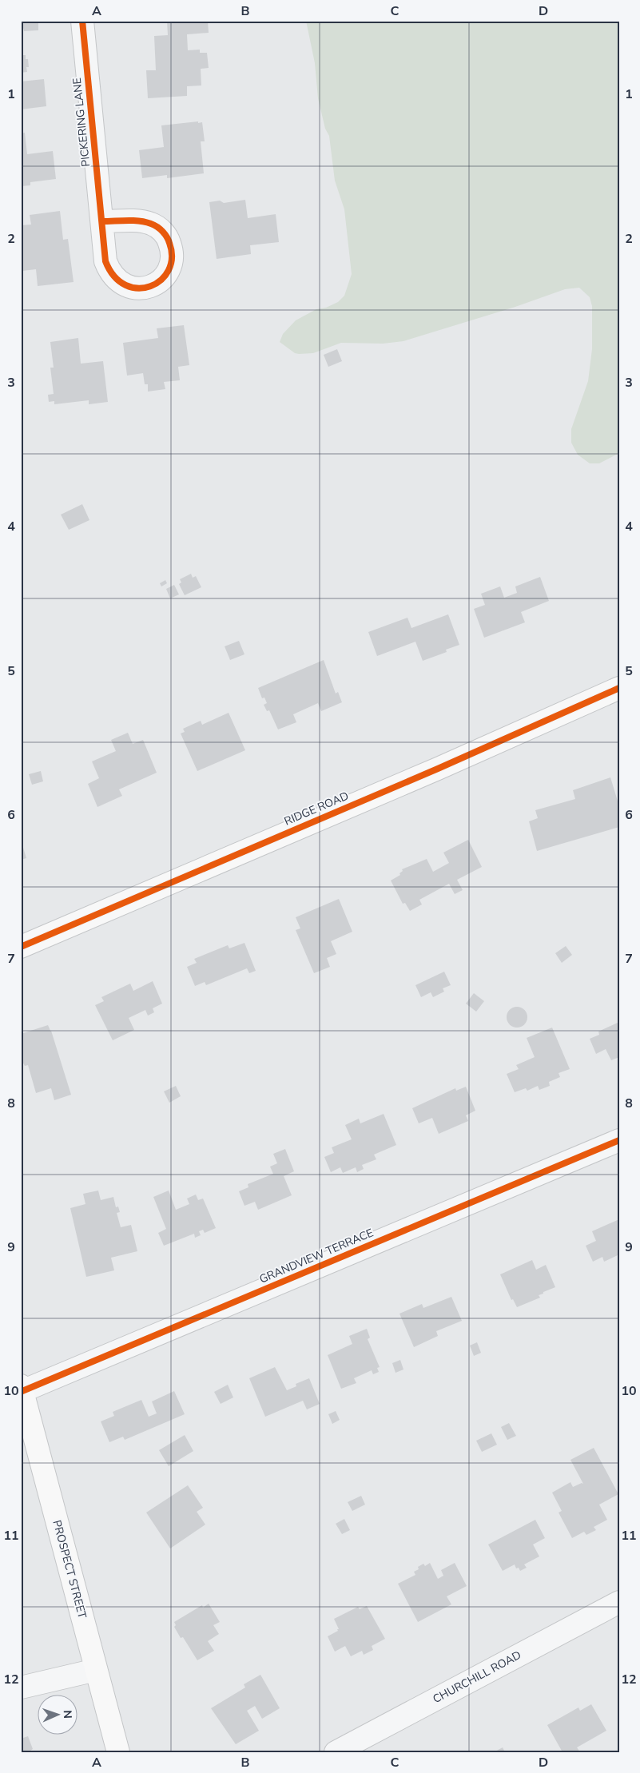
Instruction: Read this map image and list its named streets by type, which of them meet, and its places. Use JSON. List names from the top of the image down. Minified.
{"streets":{"street":["PICKERING LANE","RIDGE ROAD","GRANDVIEW TERRACE","PROSPECT STREET","CHURCHILL ROAD"]},"crossings":[["GRANDVIEW TERRACE","PROSPECT STREET"]],"north":"right","grid":{"columns":["A","B","C","D"],"rows":["1","2","3","4","5","6","7","8","9","10","11","12"]}}
